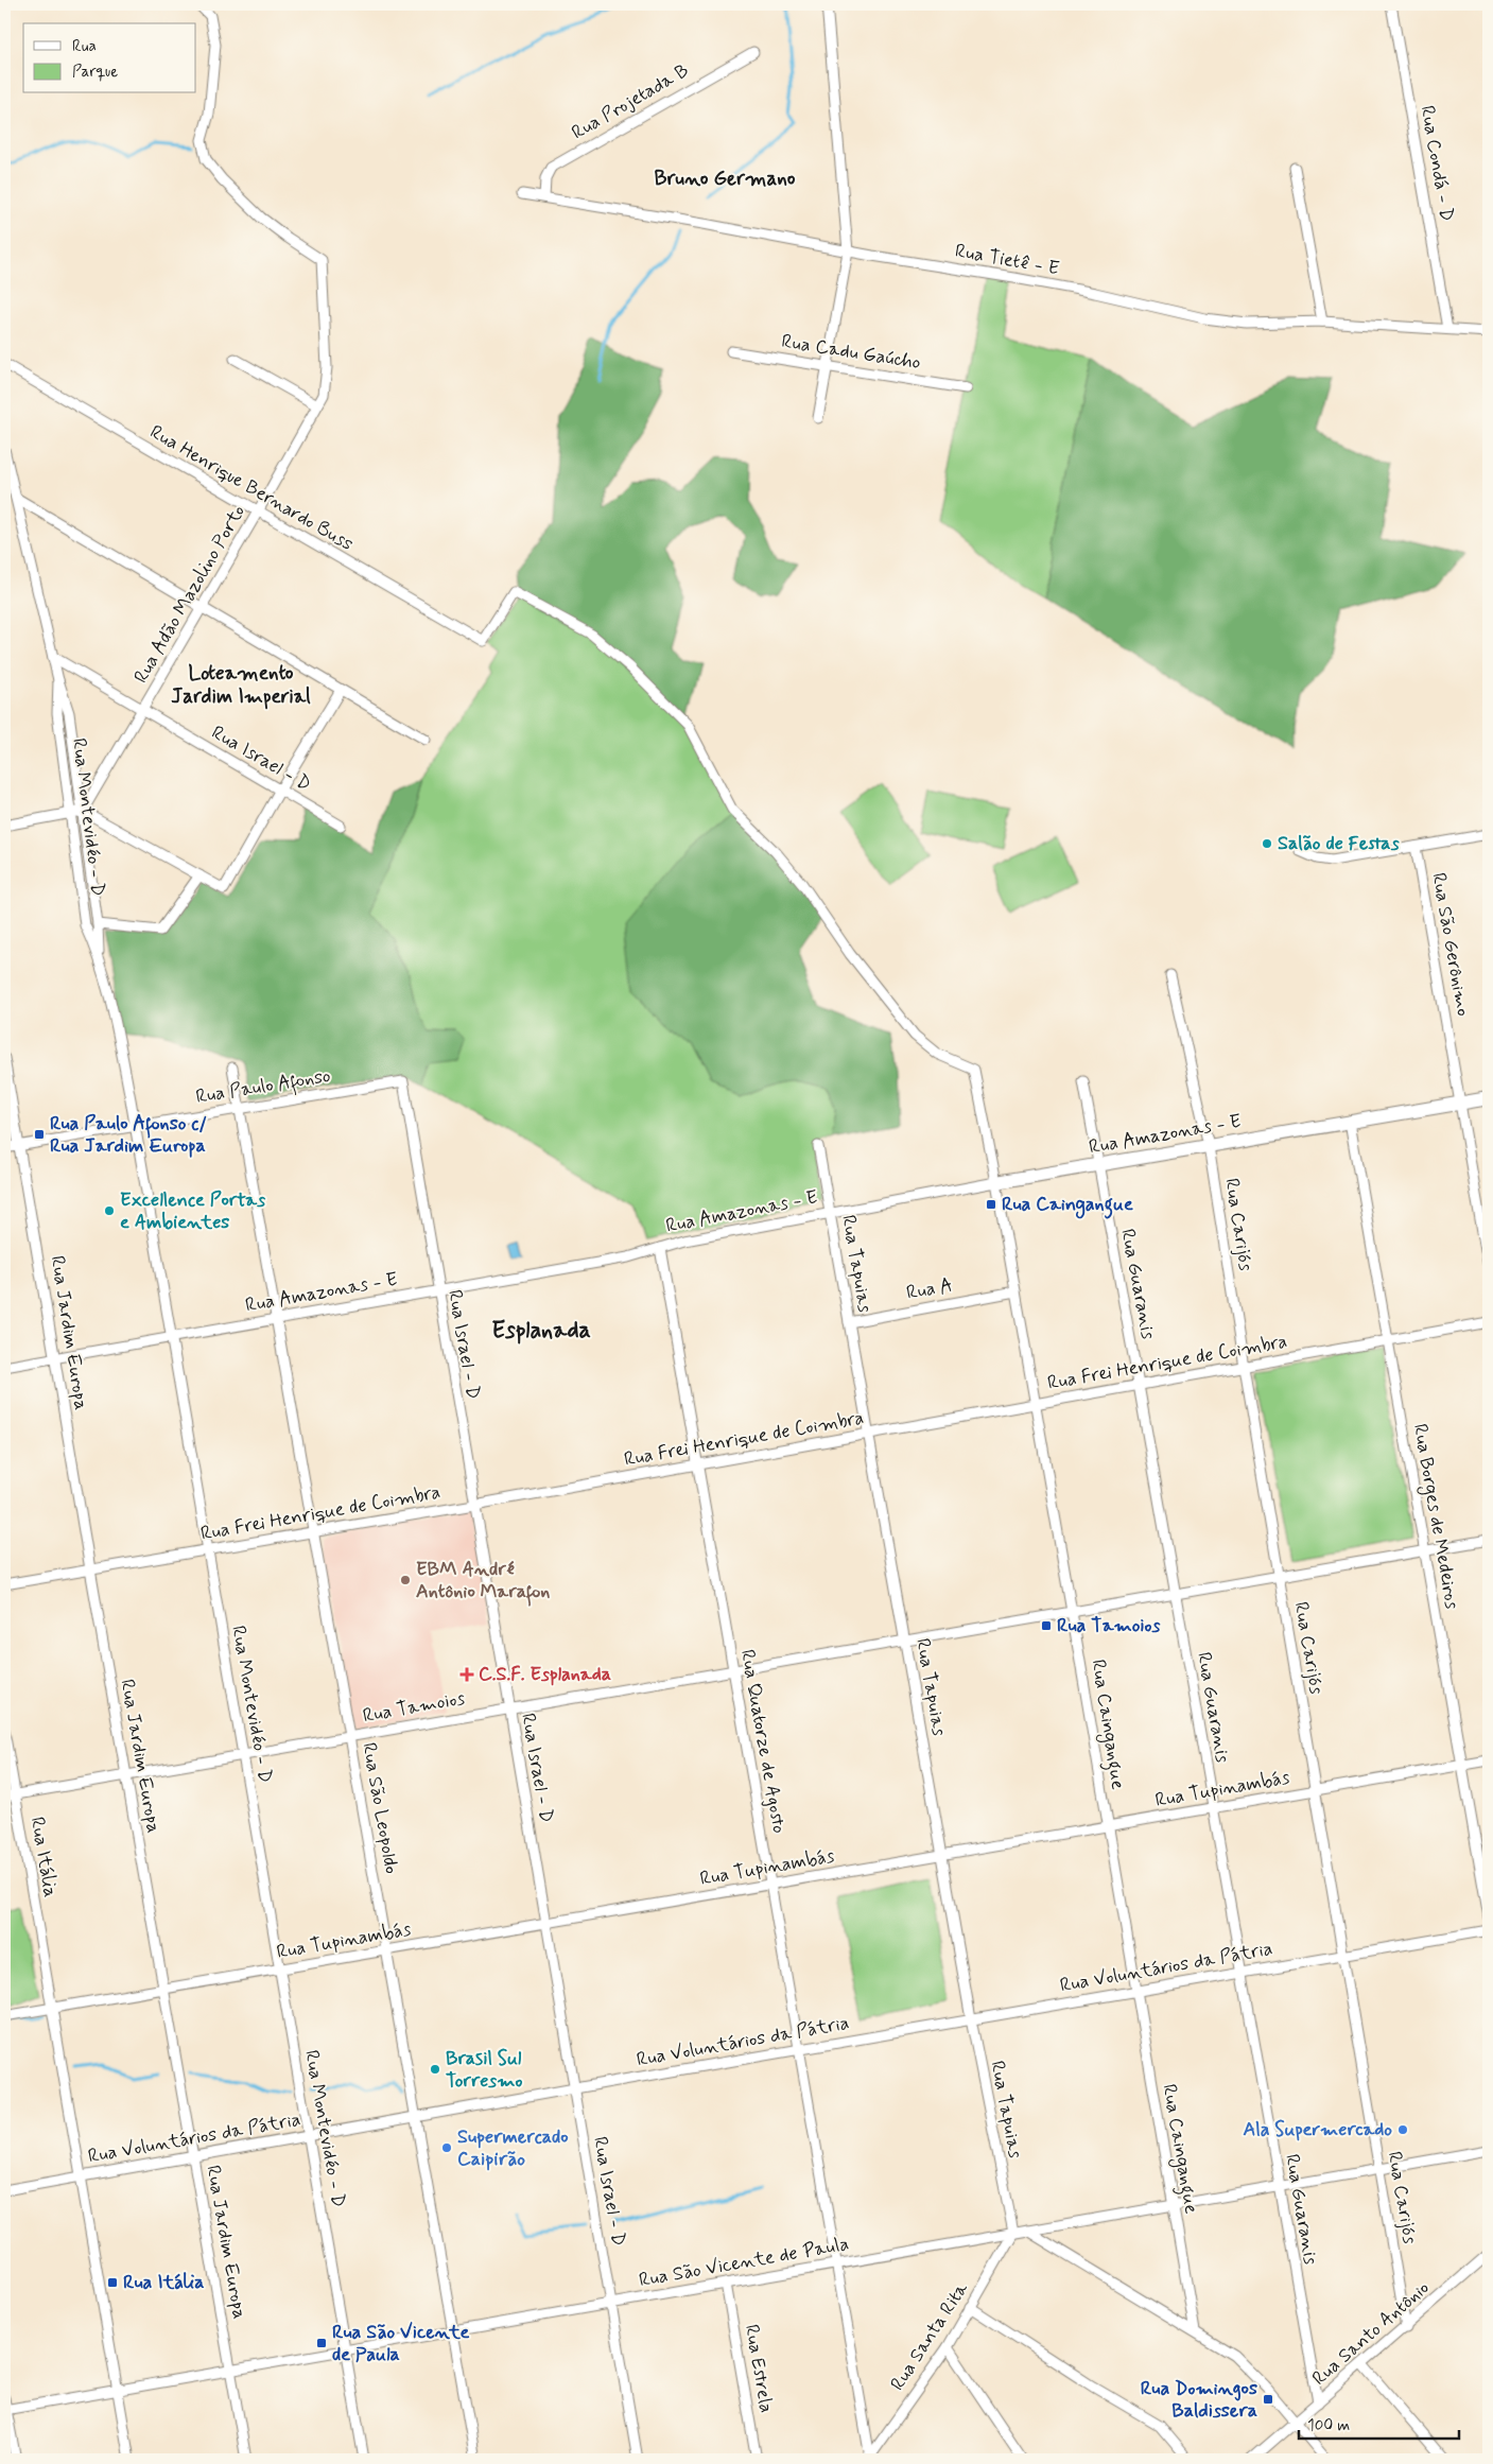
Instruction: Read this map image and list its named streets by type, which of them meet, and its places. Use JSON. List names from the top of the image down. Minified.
{"streets":{"street":["Rua Projetada B","Rua Condá - D","Rua Tietê - E","Rua Cadu Gaúcho","Rua Henrique Bernardo Buss","Rua Adão Mazolino Porto","Rua Israel - D","Rua Montevidéo - D","Rua São Gerônimo","Rua Paulo Afonso","Rua Amazonas - E","Rua Carijós","Rua Tapuias","Rua Guaranis","Rua A","Rua Jardim Europa","Rua Frei Henrique de Coimbra","Rua Borges de Medeiros","Rua Tamoios","Rua Caingangue","Rua Quatorze de Agosto","Rua Tupinambás","Rua São Leopoldo","Rua Itália","Rua Voluntários da Pátria","Rua São Vicente de Paula","Rua Santo Antônio","Rua Santa Rita","Rua Estrela"]},"crossings":[["Rua Projetada B","Rua Tietê - E"],["Rua Condá - D","Rua Tietê - E"],["Rua Henrique Bernardo Buss","Rua Adão Mazolino Porto"],["Rua Henrique Bernardo Buss","Rua Caingangue"],["Rua Adão Mazolino Porto","Rua Israel - D"],["Rua Adão Mazolino Porto","Rua Montevidéo - D"],["Rua Israel - D","Rua Montevidéo - D"],["Rua Israel - D","Rua Paulo Afonso"],["Rua Israel - D","Rua Amazonas - E"],["Rua Israel - D","Rua Frei Henrique de Coimbra"],["Rua Israel - D","Rua Tamoios"],["Rua Israel - D","Rua Tupinambás"],["Rua Israel - D","Rua Voluntários da Pátria"],["Rua Israel - D","Rua São Vicente de Paula"],["Rua Montevidéo - D","Rua Paulo Afonso"],["Rua Montevidéo - D","Rua Amazonas - E"],["Rua Montevidéo - D","Rua Frei Henrique de Coimbra"],["Rua Montevidéo - D","Rua Tamoios"],["Rua Montevidéo - D","Rua Tupinambás"],["Rua Montevidéo - D","Rua Voluntários da Pátria"],["Rua Montevidéo - D","Rua São Vicente de Paula"],["Rua São Gerônimo","Rua Amazonas - E"],["Rua Paulo Afonso","Rua Jardim Europa"],["Rua Paulo Afonso","Rua São Leopoldo"],["Rua Amazonas - E","Rua Carijós"],["Rua Amazonas - E","Rua Tapuias"],["Rua Amazonas - E","Rua Guaranis"],["Rua Amazonas - E","Rua Jardim Europa"],["Rua Amazonas - E","Rua Borges de Medeiros"],["Rua Amazonas - E","Rua Caingangue"],["Rua Amazonas - E","Rua Quatorze de Agosto"],["Rua Amazonas - E","Rua São Leopoldo"],["Rua Carijós","Rua Frei Henrique de Coimbra"],["Rua Carijós","Rua Tamoios"],["Rua Carijós","Rua Tupinambás"],["Rua Carijós","Rua Voluntários da Pátria"],["Rua Carijós","Rua São Vicente de Paula"],["Rua Carijós","Rua Santo Antônio"],["Rua Tapuias","Rua A"],["Rua Tapuias","Rua Frei Henrique de Coimbra"],["Rua Tapuias","Rua Tamoios"],["Rua Tapuias","Rua Tupinambás"],["Rua Tapuias","Rua Voluntários da Pátria"],["Rua Tapuias","Rua São Vicente de Paula"],["Rua Tapuias","Rua Santa Rita"],["Rua Guaranis","Rua Frei Henrique de Coimbra"],["Rua Guaranis","Rua Tamoios"],["Rua Guaranis","Rua Tupinambás"],["Rua Guaranis","Rua Voluntários da Pátria"],["Rua Guaranis","Rua São Vicente de Paula"],["Rua Guaranis","Rua Santo Antônio"],["Rua A","Rua Caingangue"],["Rua Jardim Europa","Rua Frei Henrique de Coimbra"],["Rua Jardim Europa","Rua Tamoios"],["Rua Jardim Europa","Rua Tupinambás"],["Rua Jardim Europa","Rua Voluntários da Pátria"],["Rua Jardim Europa","Rua São Vicente de Paula"],["Rua Frei Henrique de Coimbra","Rua Borges de Medeiros"],["Rua Frei Henrique de Coimbra","Rua Caingangue"],["Rua Frei Henrique de Coimbra","Rua Quatorze de Agosto"],["Rua Frei Henrique de Coimbra","Rua São Leopoldo"],["Rua Borges de Medeiros","Rua Tamoios"],["Rua Borges de Medeiros","Rua Tupinambás"],["Rua Tamoios","Rua Caingangue"],["Rua Tamoios","Rua Quatorze de Agosto"],["Rua Tamoios","Rua São Leopoldo"],["Rua Tamoios","Rua Itália"],["Rua Caingangue","Rua Tupinambás"],["Rua Caingangue","Rua Voluntários da Pátria"],["Rua Caingangue","Rua São Vicente de Paula"],["Rua Quatorze de Agosto","Rua Tupinambás"],["Rua Quatorze de Agosto","Rua Voluntários da Pátria"],["Rua Quatorze de Agosto","Rua São Vicente de Paula"],["Rua Quatorze de Agosto","Rua Santa Rita"],["Rua Tupinambás","Rua São Leopoldo"],["Rua Tupinambás","Rua Itália"],["Rua São Leopoldo","Rua Voluntários da Pátria"],["Rua São Leopoldo","Rua São Vicente de Paula"],["Rua Itália","Rua Voluntários da Pátria"],["Rua Itália","Rua São Vicente de Paula"],["Rua São Vicente de Paula","Rua Santa Rita"],["Rua São Vicente de Paula","Rua Estrela"]],"districts":["Bruno Germano","Loteamento Jardim Imperial","Esplanada"],"places":{"other":["Salão de Festas","Excellence Portas e Ambientes","EBM André Antônio Marafon","Brasil Sul Torresmo","Ala Supermercado","Supermercado Caipirão"],"transit":["Rua Paulo Afonso c/ Rua Jardim Europa","Rua Caingangue","Rua Tamoios","Rua Itália","Rua São Vicente de Paula","Rua Domingos Baldissera"],"health":["C.S.F. Esplanada"]},"legend":["Rua","Parque"],"scale_bar":"100 m"}
